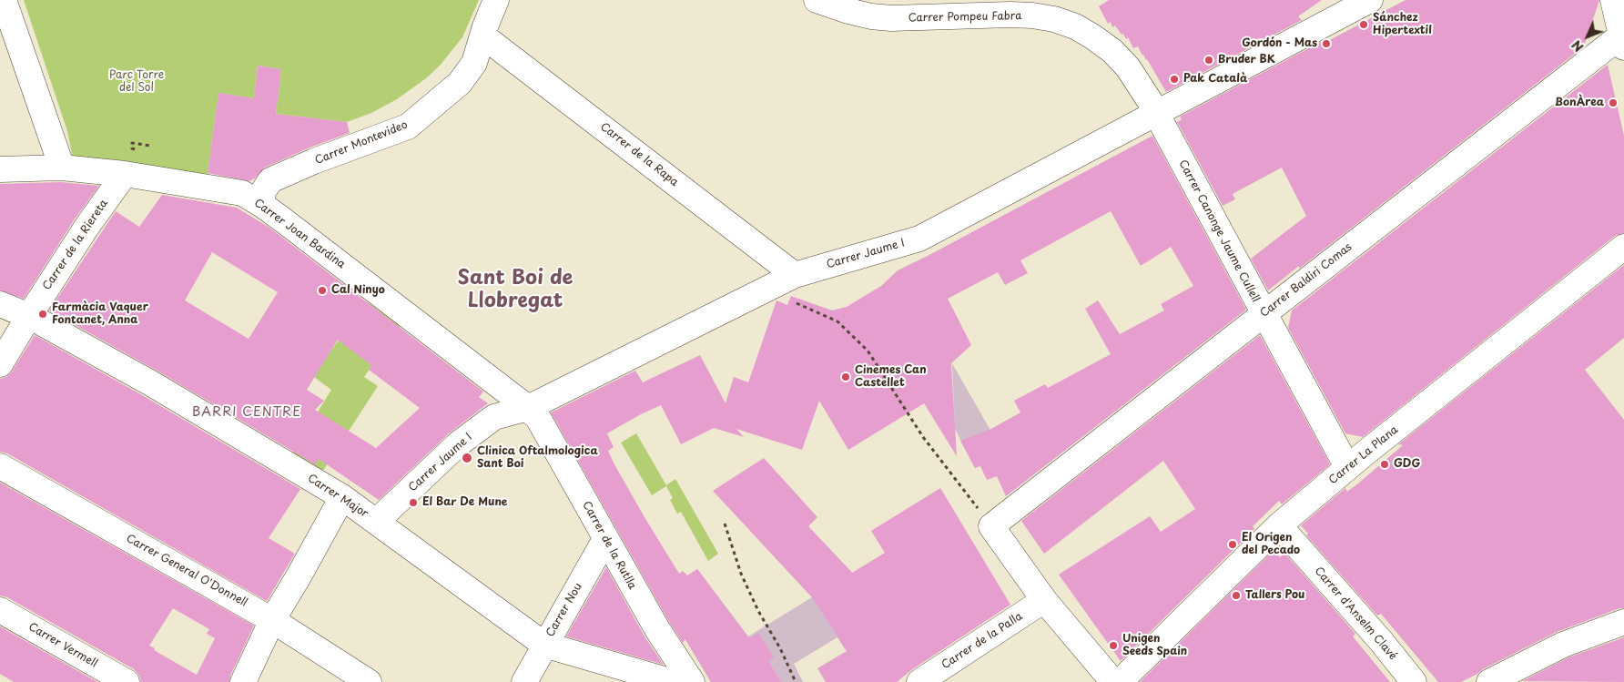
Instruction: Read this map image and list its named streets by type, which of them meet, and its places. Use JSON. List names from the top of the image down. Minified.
{"streets":{"street":["Carrer Pompeu Fabra","Carrer Montevideo","Carrer de la Rapa","Carrer Canonge Jaume Cullell","Carrer Joan Bardina","Carrer de la Riereta","Carrer Jaume I","Carrer Baldiri Comas","Carrer La Plana","Carrer Major","Carrer de la Rutlla","Carrer General O'Donnell","Carrer Nou","Carrer d'Anselm Clavé","Carrer de la Palla","Carrer Vermell"]},"crossings":[["Carrer Pompeu Fabra","Carrer Canonge Jaume Cullell"],["Carrer Pompeu Fabra","Carrer Jaume I"],["Carrer Montevideo","Carrer de la Rapa"],["Carrer Montevideo","Carrer Joan Bardina"],["Carrer de la Rapa","Carrer Jaume I"],["Carrer Canonge Jaume Cullell","Carrer Jaume I"],["Carrer Canonge Jaume Cullell","Carrer Baldiri Comas"],["Carrer Canonge Jaume Cullell","Carrer La Plana"],["Carrer Joan Bardina","Carrer de la Riereta"],["Carrer Joan Bardina","Carrer Jaume I"],["Carrer Joan Bardina","Carrer de la Rutlla"],["Carrer de la Riereta","Carrer Major"],["Carrer Jaume I","Carrer Major"],["Carrer Jaume I","Carrer de la Rutlla"],["Carrer La Plana","Carrer d'Anselm Clavé"],["Carrer Major","Carrer Nou"],["Carrer de la Rutlla","Carrer Nou"]],"districts":["Sant Boi de Llobregat","BARRI CENTRE"],"parks":["Parc Torre del Sol"],"places":["Sánchez Hipertextil","Gordón - Mas","Bruder BK","Pak Català","BonÀrea","Cal Ninyo","Farmàcia Vaquer Fontanet, Anna","Cinemes Can Castellet","Clinica Oftalmologica Sant Boi","GDG","El Bar De Mune","El Origen del Pecado","Tallers Pou","Unigen Seeds Spain"],"north":"bottom left"}
